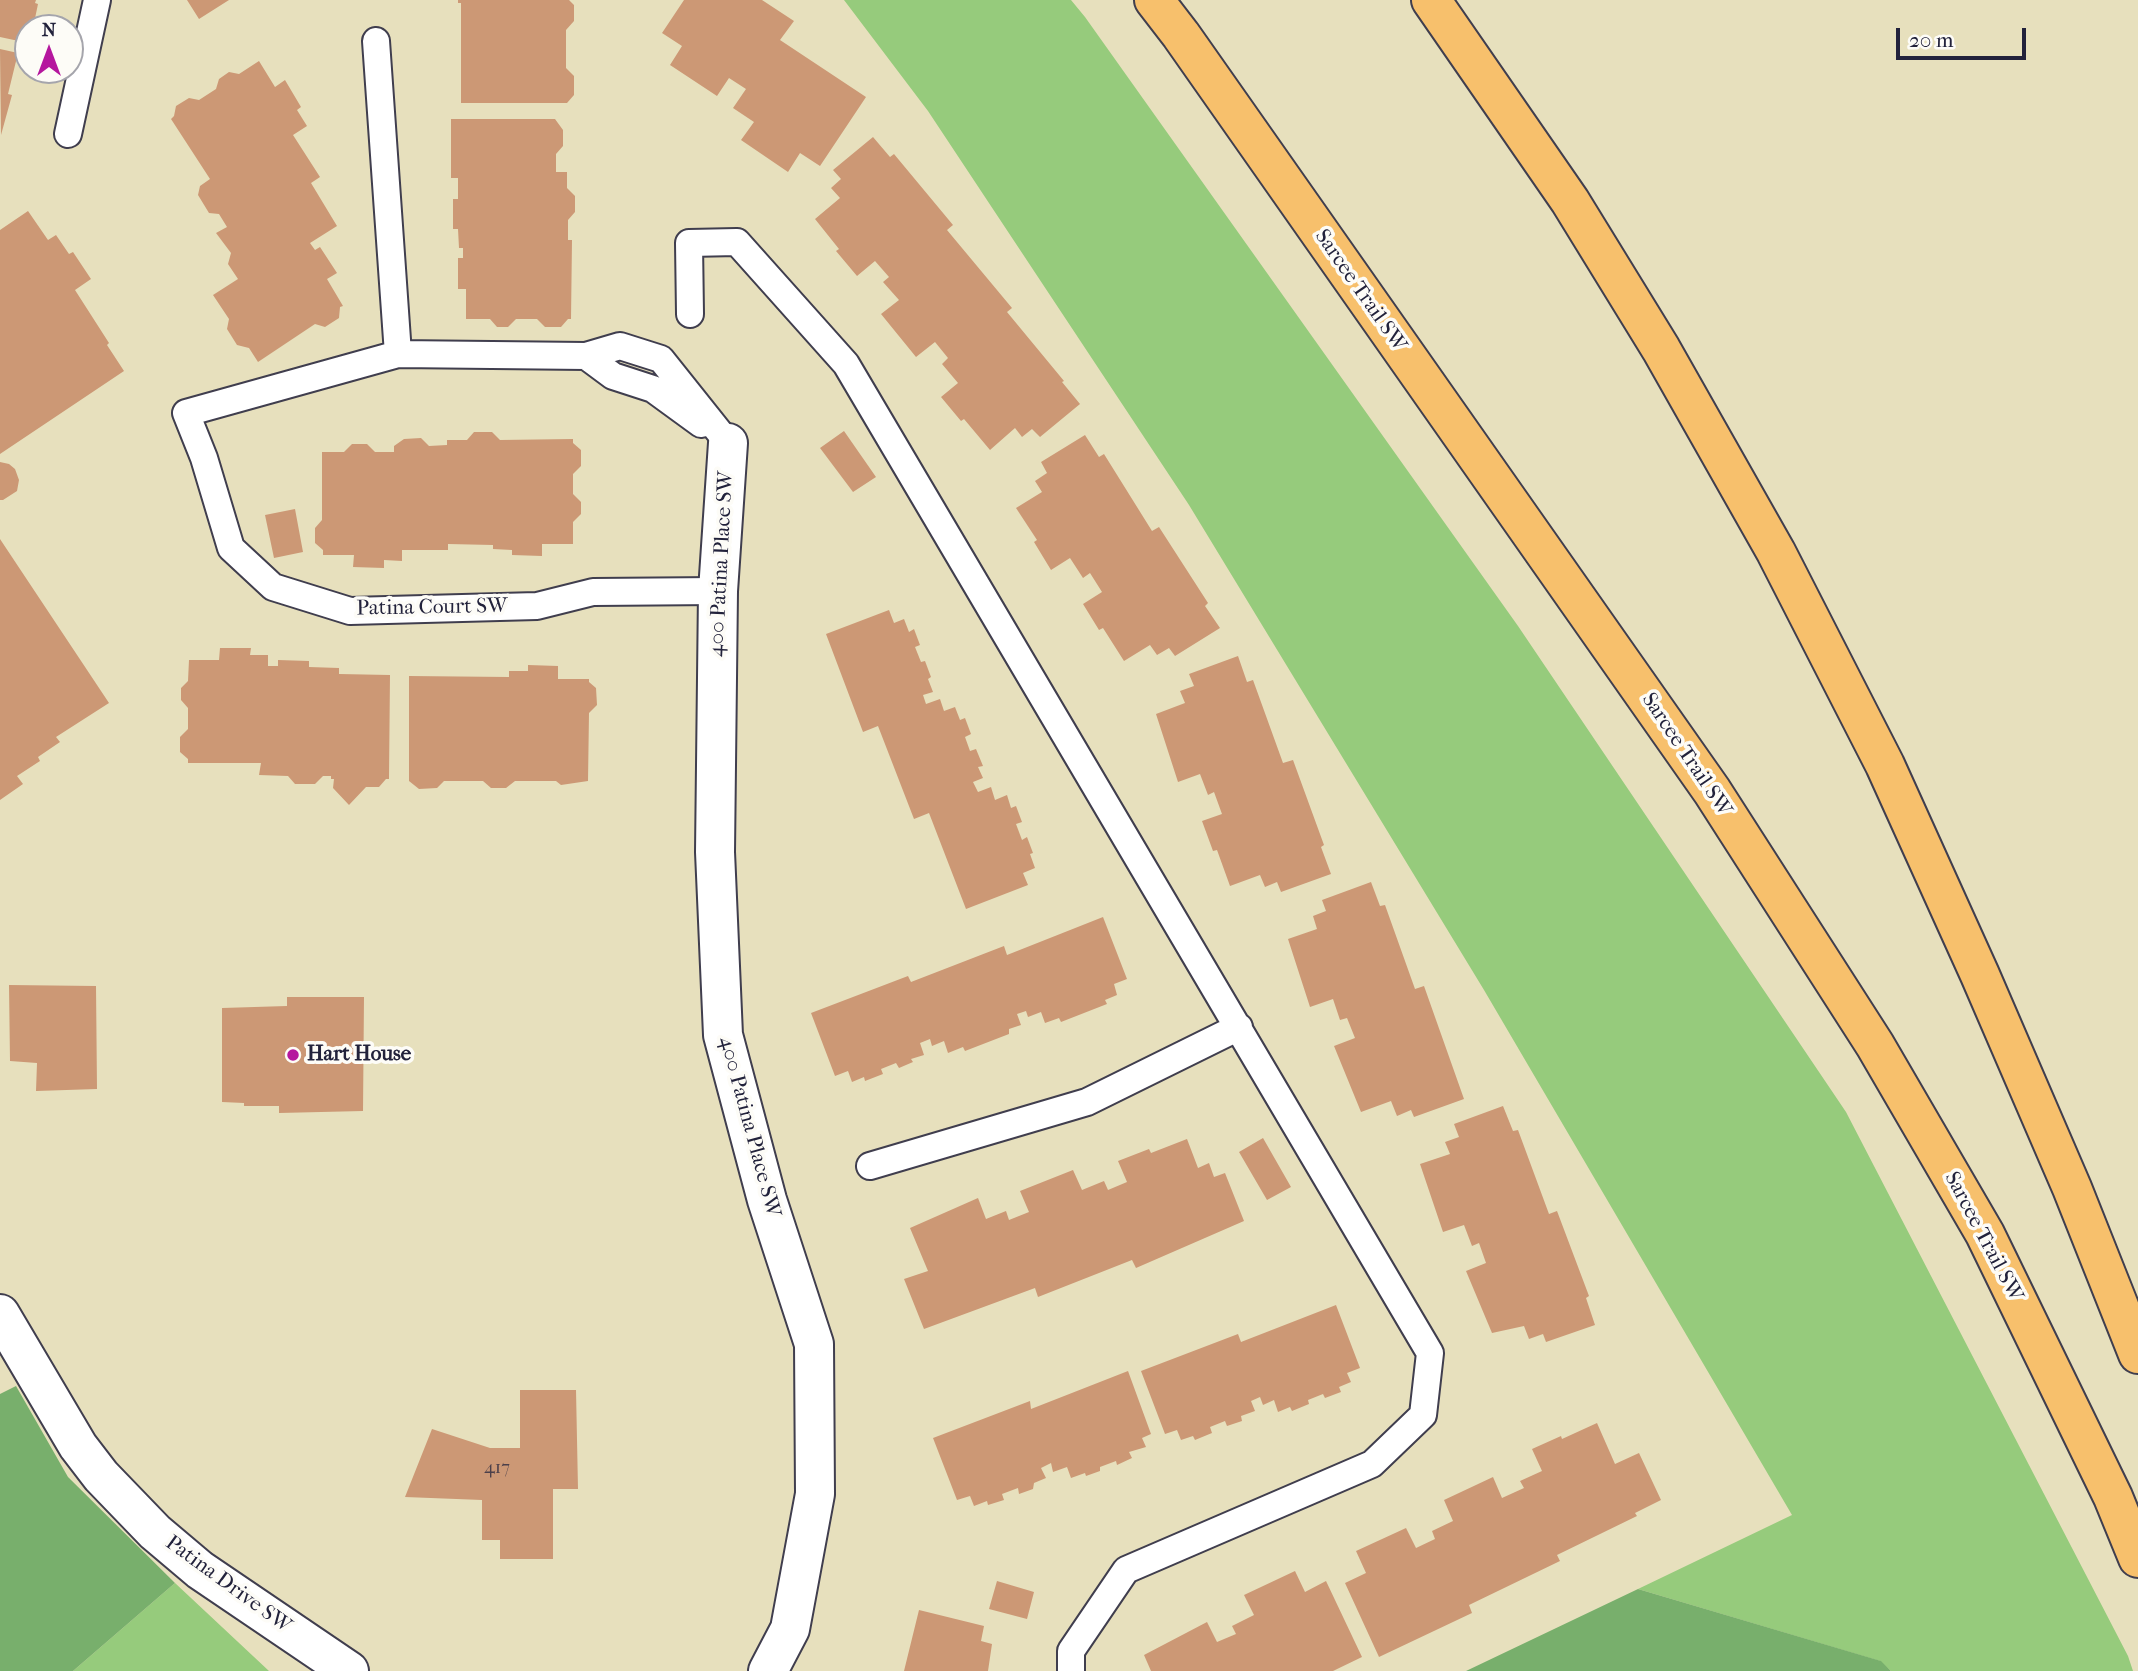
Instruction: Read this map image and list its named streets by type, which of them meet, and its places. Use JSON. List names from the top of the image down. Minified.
{"streets":{"highway":["Sarcee Trail SW"],"street":["400 Patina Place SW","Patina Drive SW"],"lane":["Patina Court SW"]},"crossings":[["400 Patina Place SW","Patina Court SW"]],"places":["Hart House"],"house_numbers":["417"],"scale_bar":"20 m","north":"top"}
